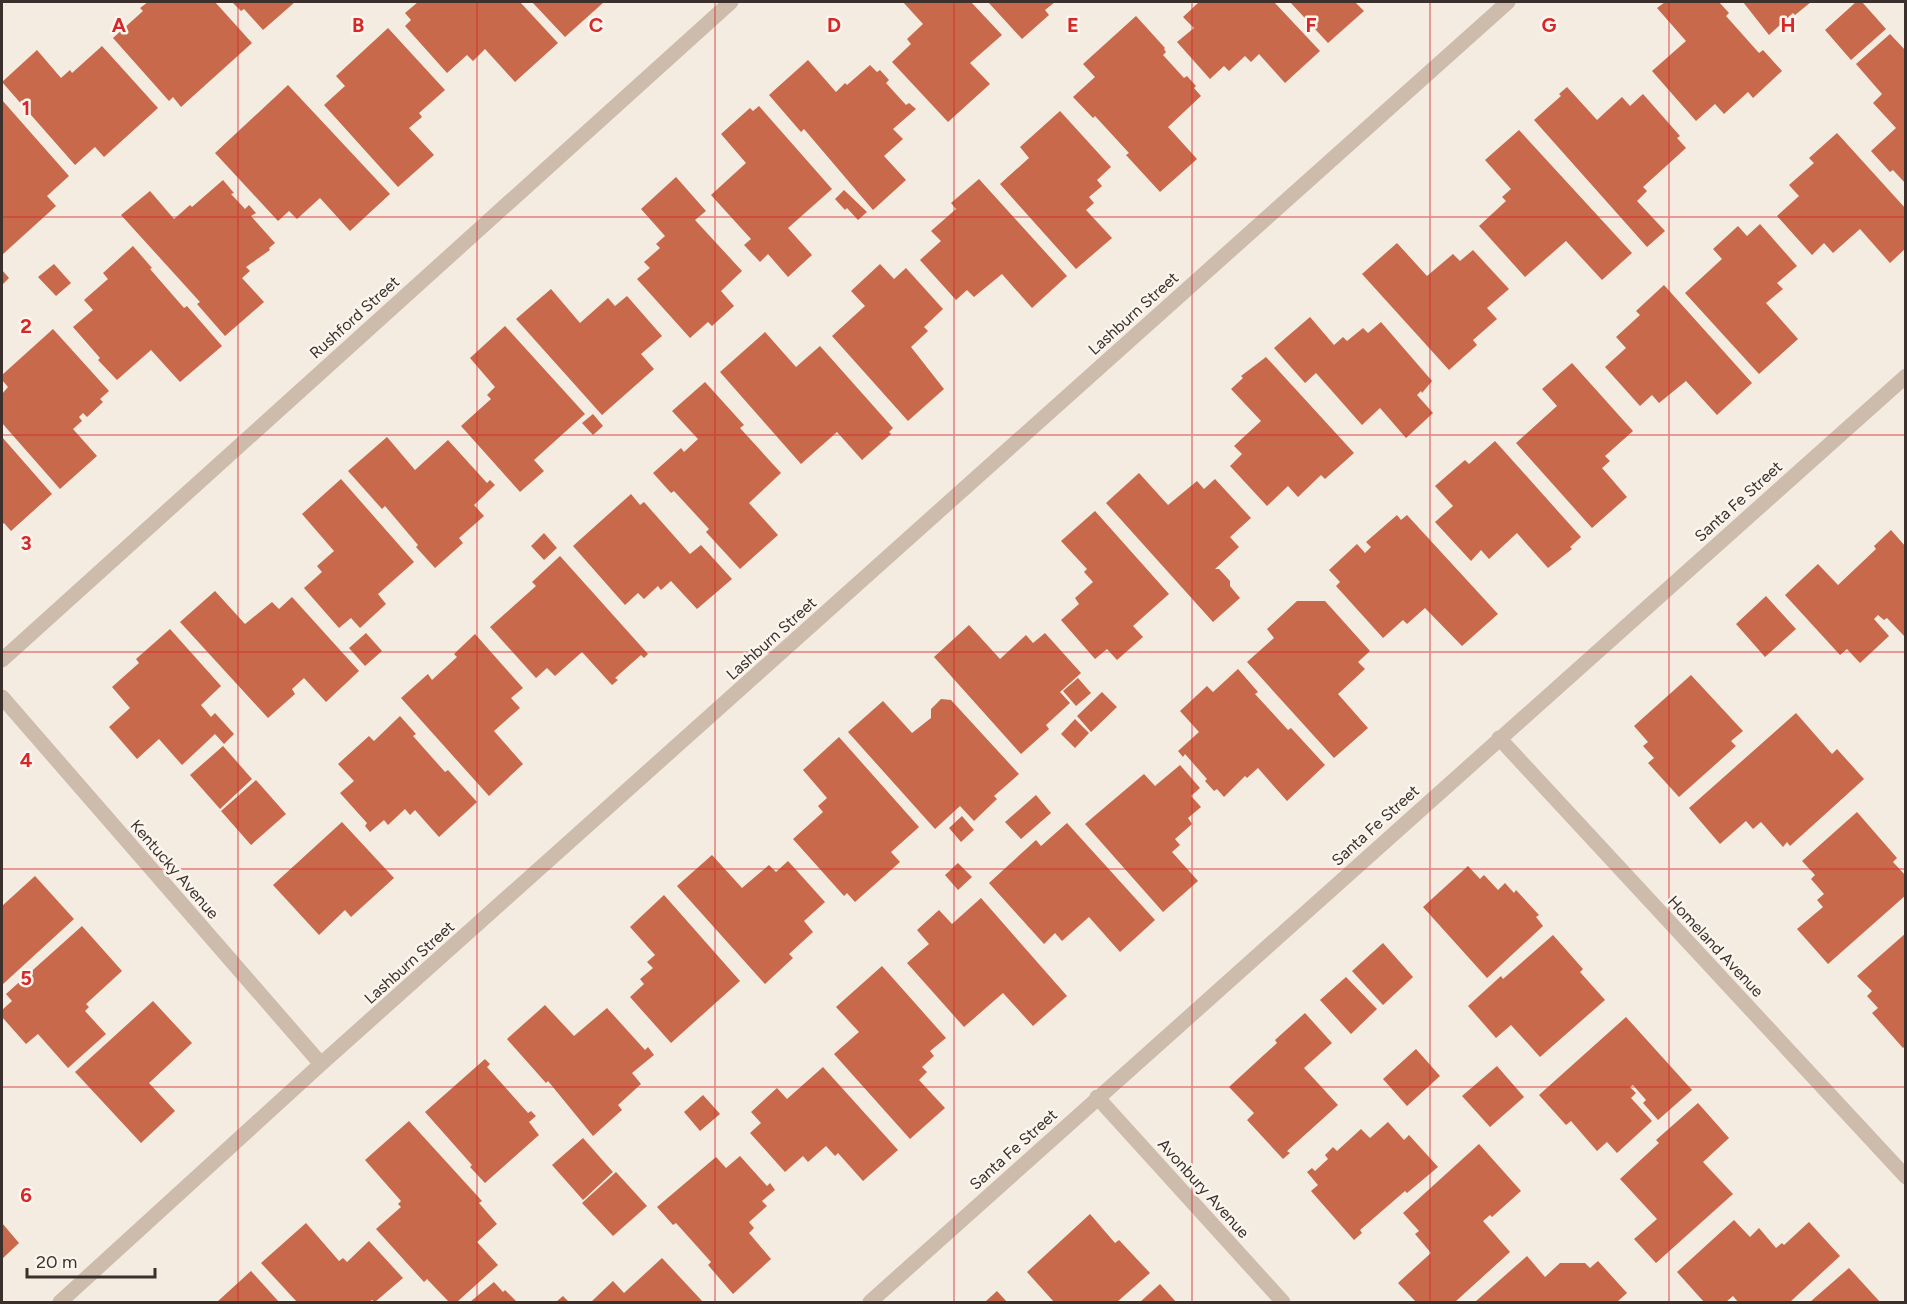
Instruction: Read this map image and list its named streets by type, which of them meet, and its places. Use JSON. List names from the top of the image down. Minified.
{"streets":{"street":["Lashburn Street","Rushford Street","Santa Fe Street","Kentucky Avenue","Homeland Avenue","Avonbury Avenue"]},"crossings":[["Lashburn Street","Kentucky Avenue"],["Santa Fe Street","Homeland Avenue"],["Santa Fe Street","Avonbury Avenue"]],"scale_bar":"20 m","grid":{"columns":["A","B","C","D","E","F","G","H"],"rows":["1","2","3","4","5","6"]}}
